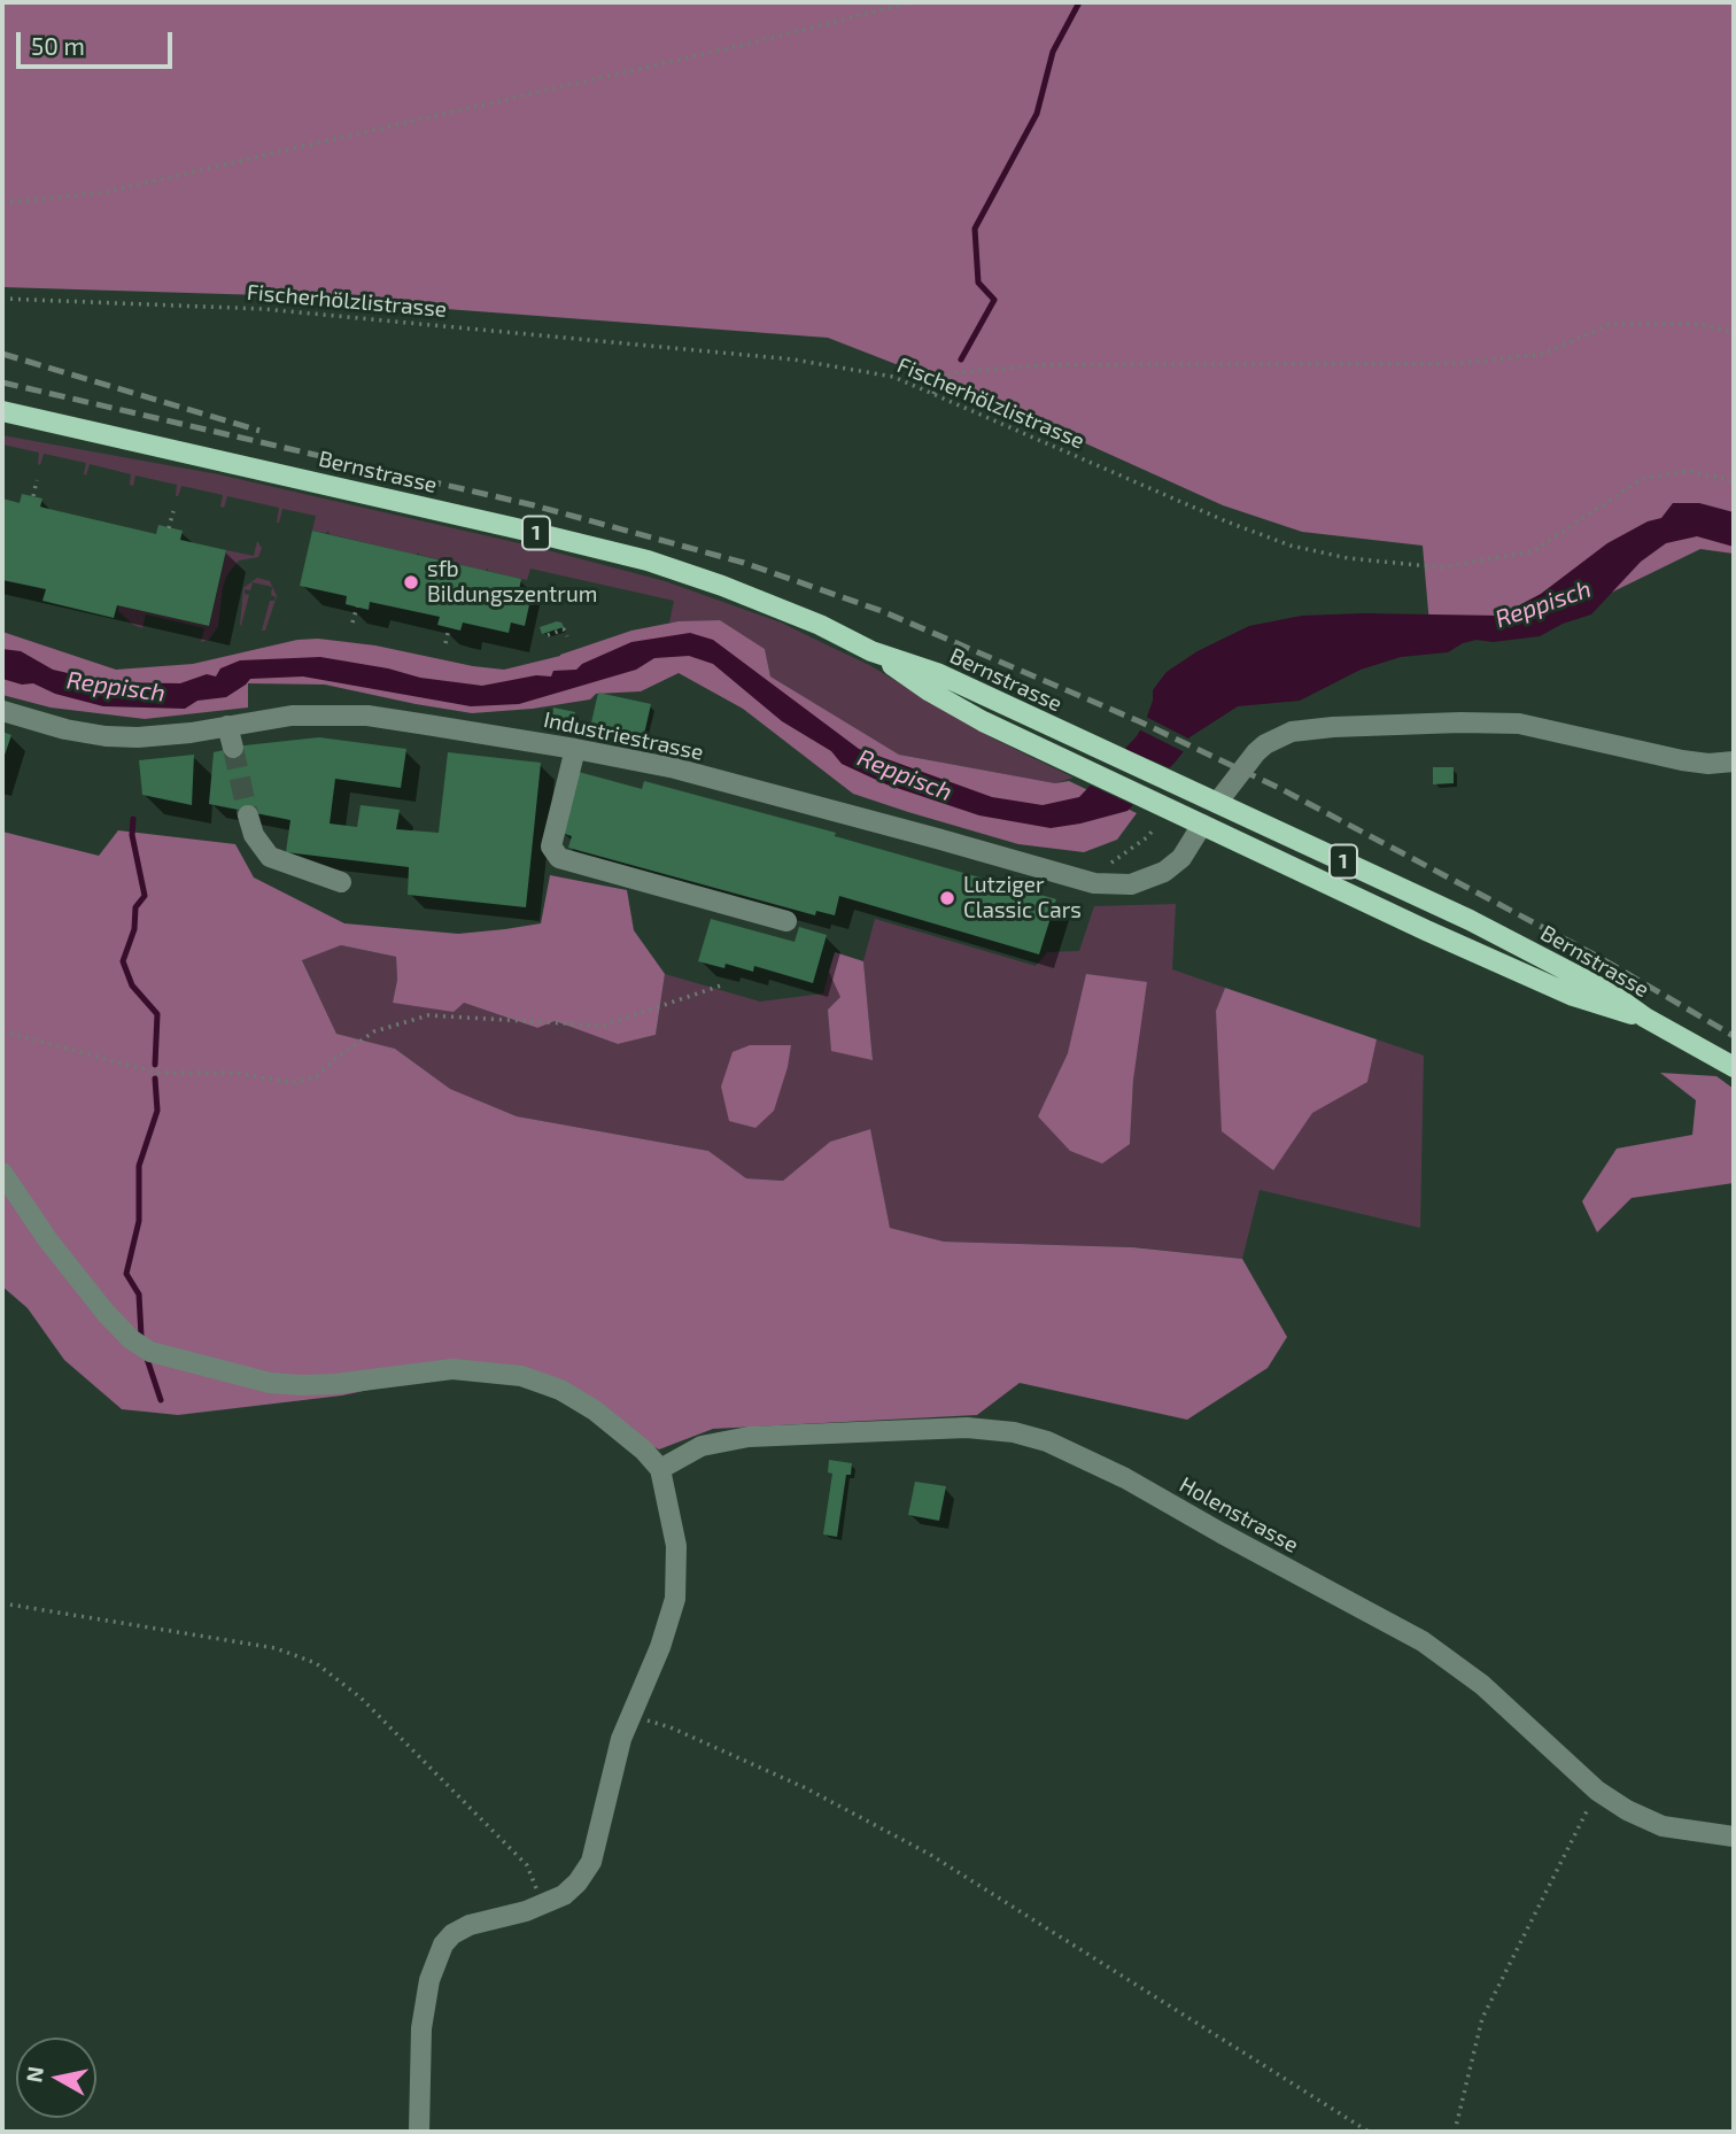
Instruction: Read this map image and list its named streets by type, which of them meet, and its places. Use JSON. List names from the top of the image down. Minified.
{"streets":{"main road":["Bernstrasse","1"],"street":["Industriestrasse","Holenstrasse"],"path":["Fischerhölzlistrasse"]},"crossings":[["Bernstrasse","1"],["Bernstrasse","Industriestrasse"]],"water":["Reppisch"],"places":["sfb Bildungszentrum","Lutziger Classic Cars"],"scale_bar":"50 m","north":"left"}
